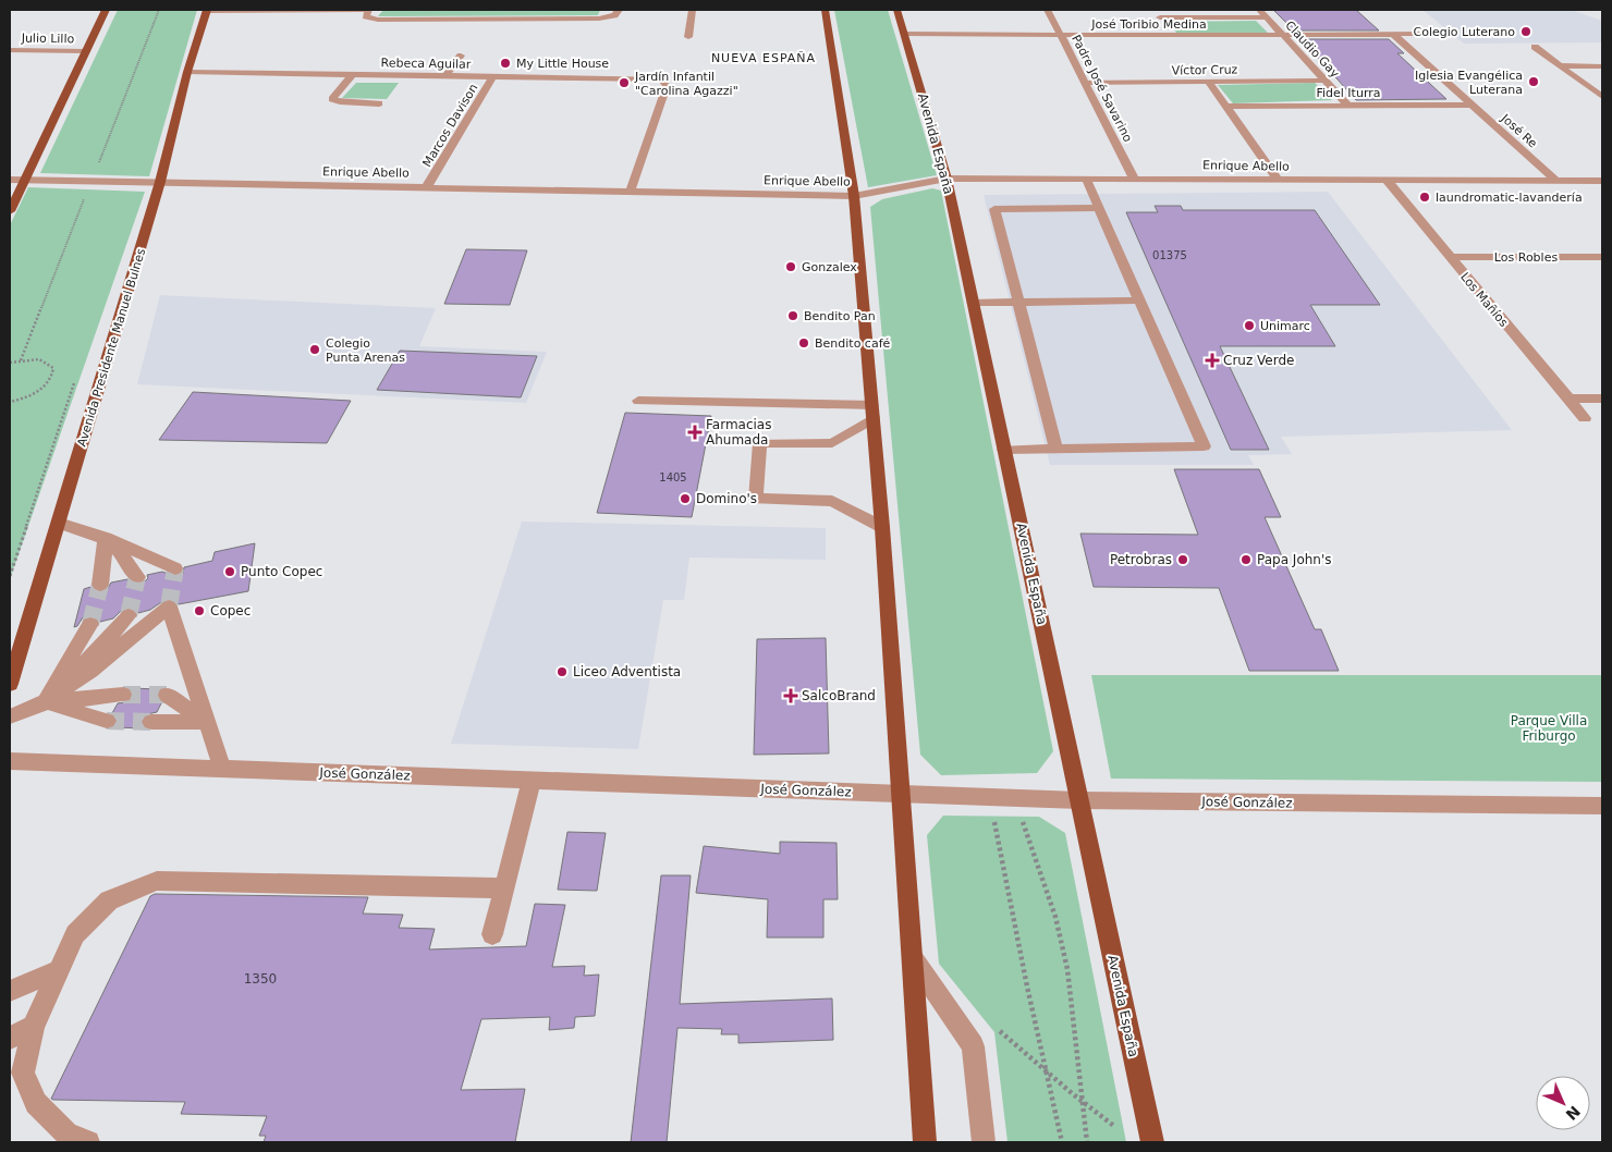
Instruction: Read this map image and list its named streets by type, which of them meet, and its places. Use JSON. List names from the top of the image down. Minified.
{"streets":{"main road":["Avenida España","Avenida Presidente Manuel Bulnes"],"street":["José Toribio Medina","Julio Lillo","Claudio Gay","Rebeca Aguilar","Víctor Cruz","Padre José Savarino","Fidel Iturra","Marcos Davison","José Re","Enrique Abello","Los Robles","Los Mañíos","José González"]},"crossings":[["José Toribio Medina","Claudio Gay"],["José Toribio Medina","Padre José Savarino"],["José Toribio Medina","José Re"],["José Toribio Medina","Avenida España"],["Claudio Gay","Víctor Cruz"],["Claudio Gay","Fidel Iturra"],["Rebeca Aguilar","Marcos Davison"],["Rebeca Aguilar","Enrique Abello"],["Rebeca Aguilar","Avenida Presidente Manuel Bulnes"],["Víctor Cruz","Padre José Savarino"],["Padre José Savarino","Enrique Abello"],["Fidel Iturra","José Re"],["Marcos Davison","Enrique Abello"],["José Re","Enrique Abello"],["Avenida España","Enrique Abello"],["Avenida España","José González"],["Enrique Abello","Los Mañíos"],["Enrique Abello","Avenida Presidente Manuel Bulnes"],["Los Robles","Los Mañíos"]],"districts":["NUEVA ESPAÑA"],"parks":["Parque Villa Friburgo"],"places":{"other":["Colegio Luterano","My Little House","Iglesia Evangélica Luterana","Jardín Infantil \"Carolina Agazzi\"","laundromatic-lavandería","Gonzalex","Bendito Pan","Unimarc","Bendito café","Colegio Punta Arenas","Domino's","Petrobras","Papa John's","Punto Copec","Copec","Liceo Adventista"],"health":["Cruz Verde","Farmacias Ahumada","SalcoBrand"]},"house_numbers":["01375","1405","1350"],"north":"bottom right"}
